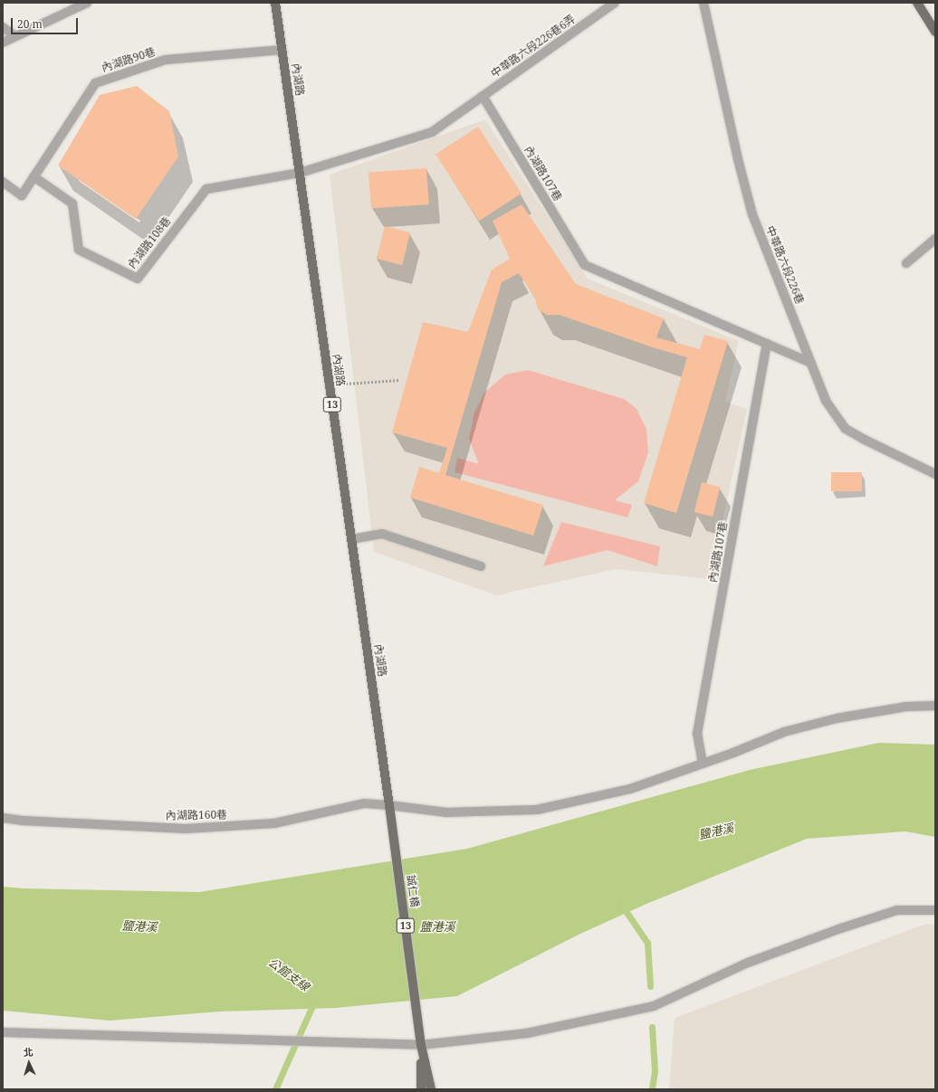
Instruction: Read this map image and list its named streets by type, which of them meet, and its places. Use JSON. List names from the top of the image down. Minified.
{"streets":{"main road":["內湖路","13","誠仁橋"],"street":["中華路六段226巷6弄","內湖路90巷","內湖路107巷","內湖路108巷","中華路六段226巷","內湖路160巷"]},"crossings":[["中華路六段226巷6弄","內湖路107巷"],["內湖路90巷","內湖路"],["內湖路90巷","內湖路108巷"],["內湖路","內湖路108巷"],["內湖路","內湖路160巷"],["內湖路","誠仁橋"],["內湖路107巷","中華路六段226巷"],["內湖路107巷","內湖路160巷"],["13","誠仁橋"],["內湖路160巷","誠仁橋"]],"water":["鹽港溪","公館支線"],"scale_bar":"20 m","north":"top"}
